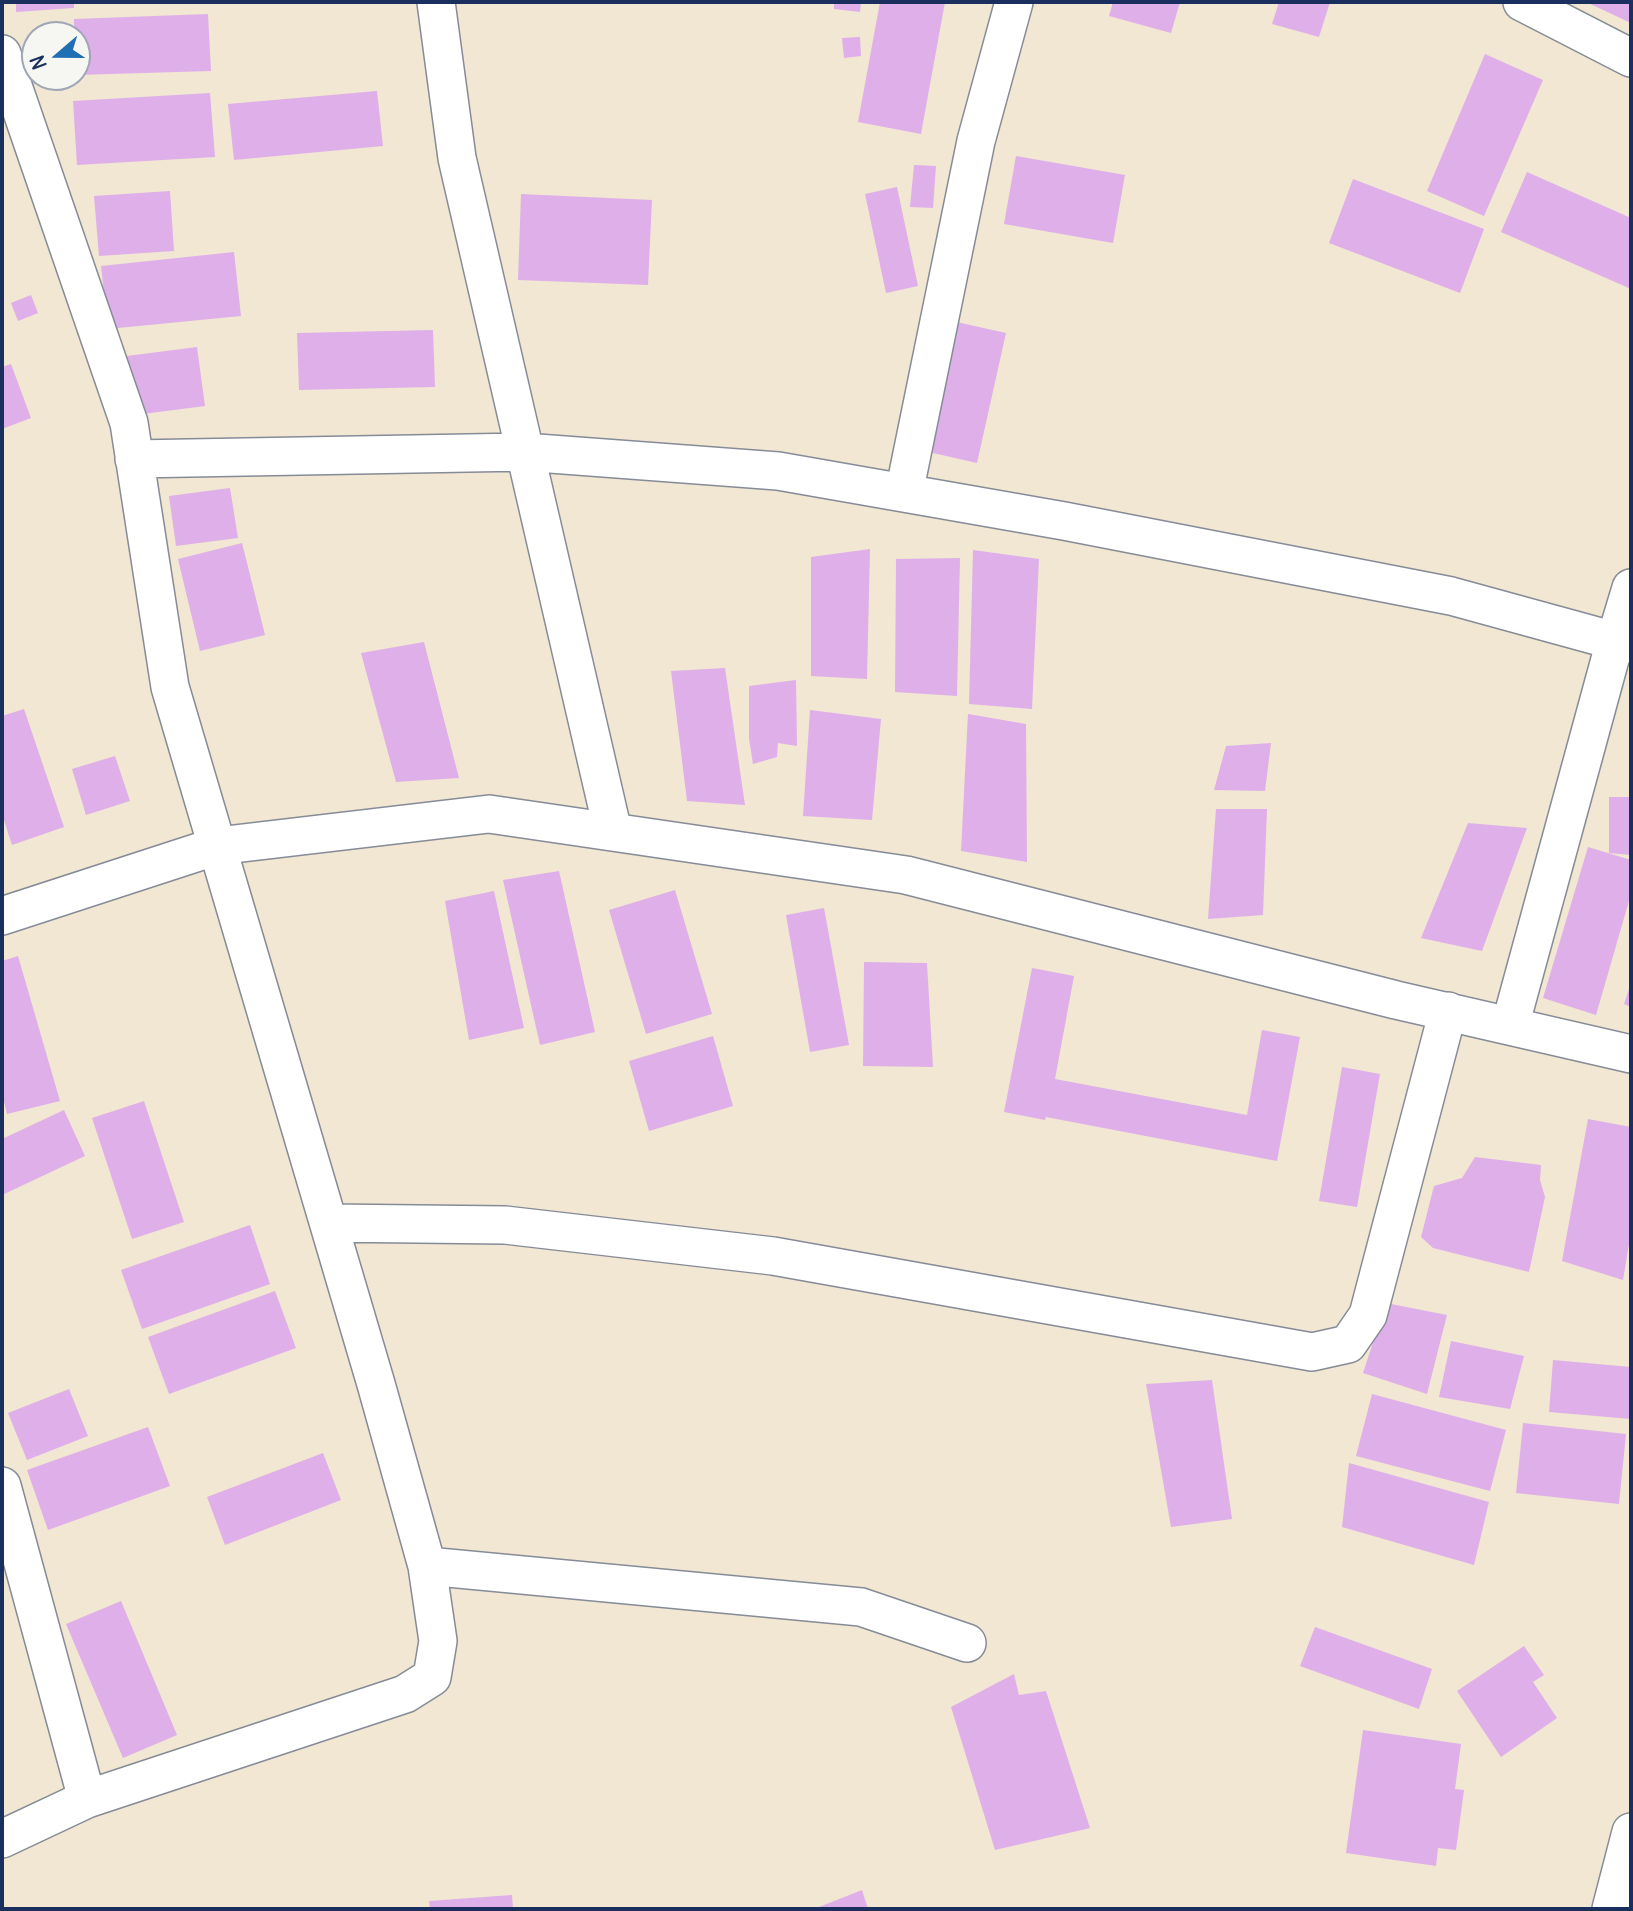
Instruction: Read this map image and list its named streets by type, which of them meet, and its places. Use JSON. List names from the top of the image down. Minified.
{"north":"left"}
